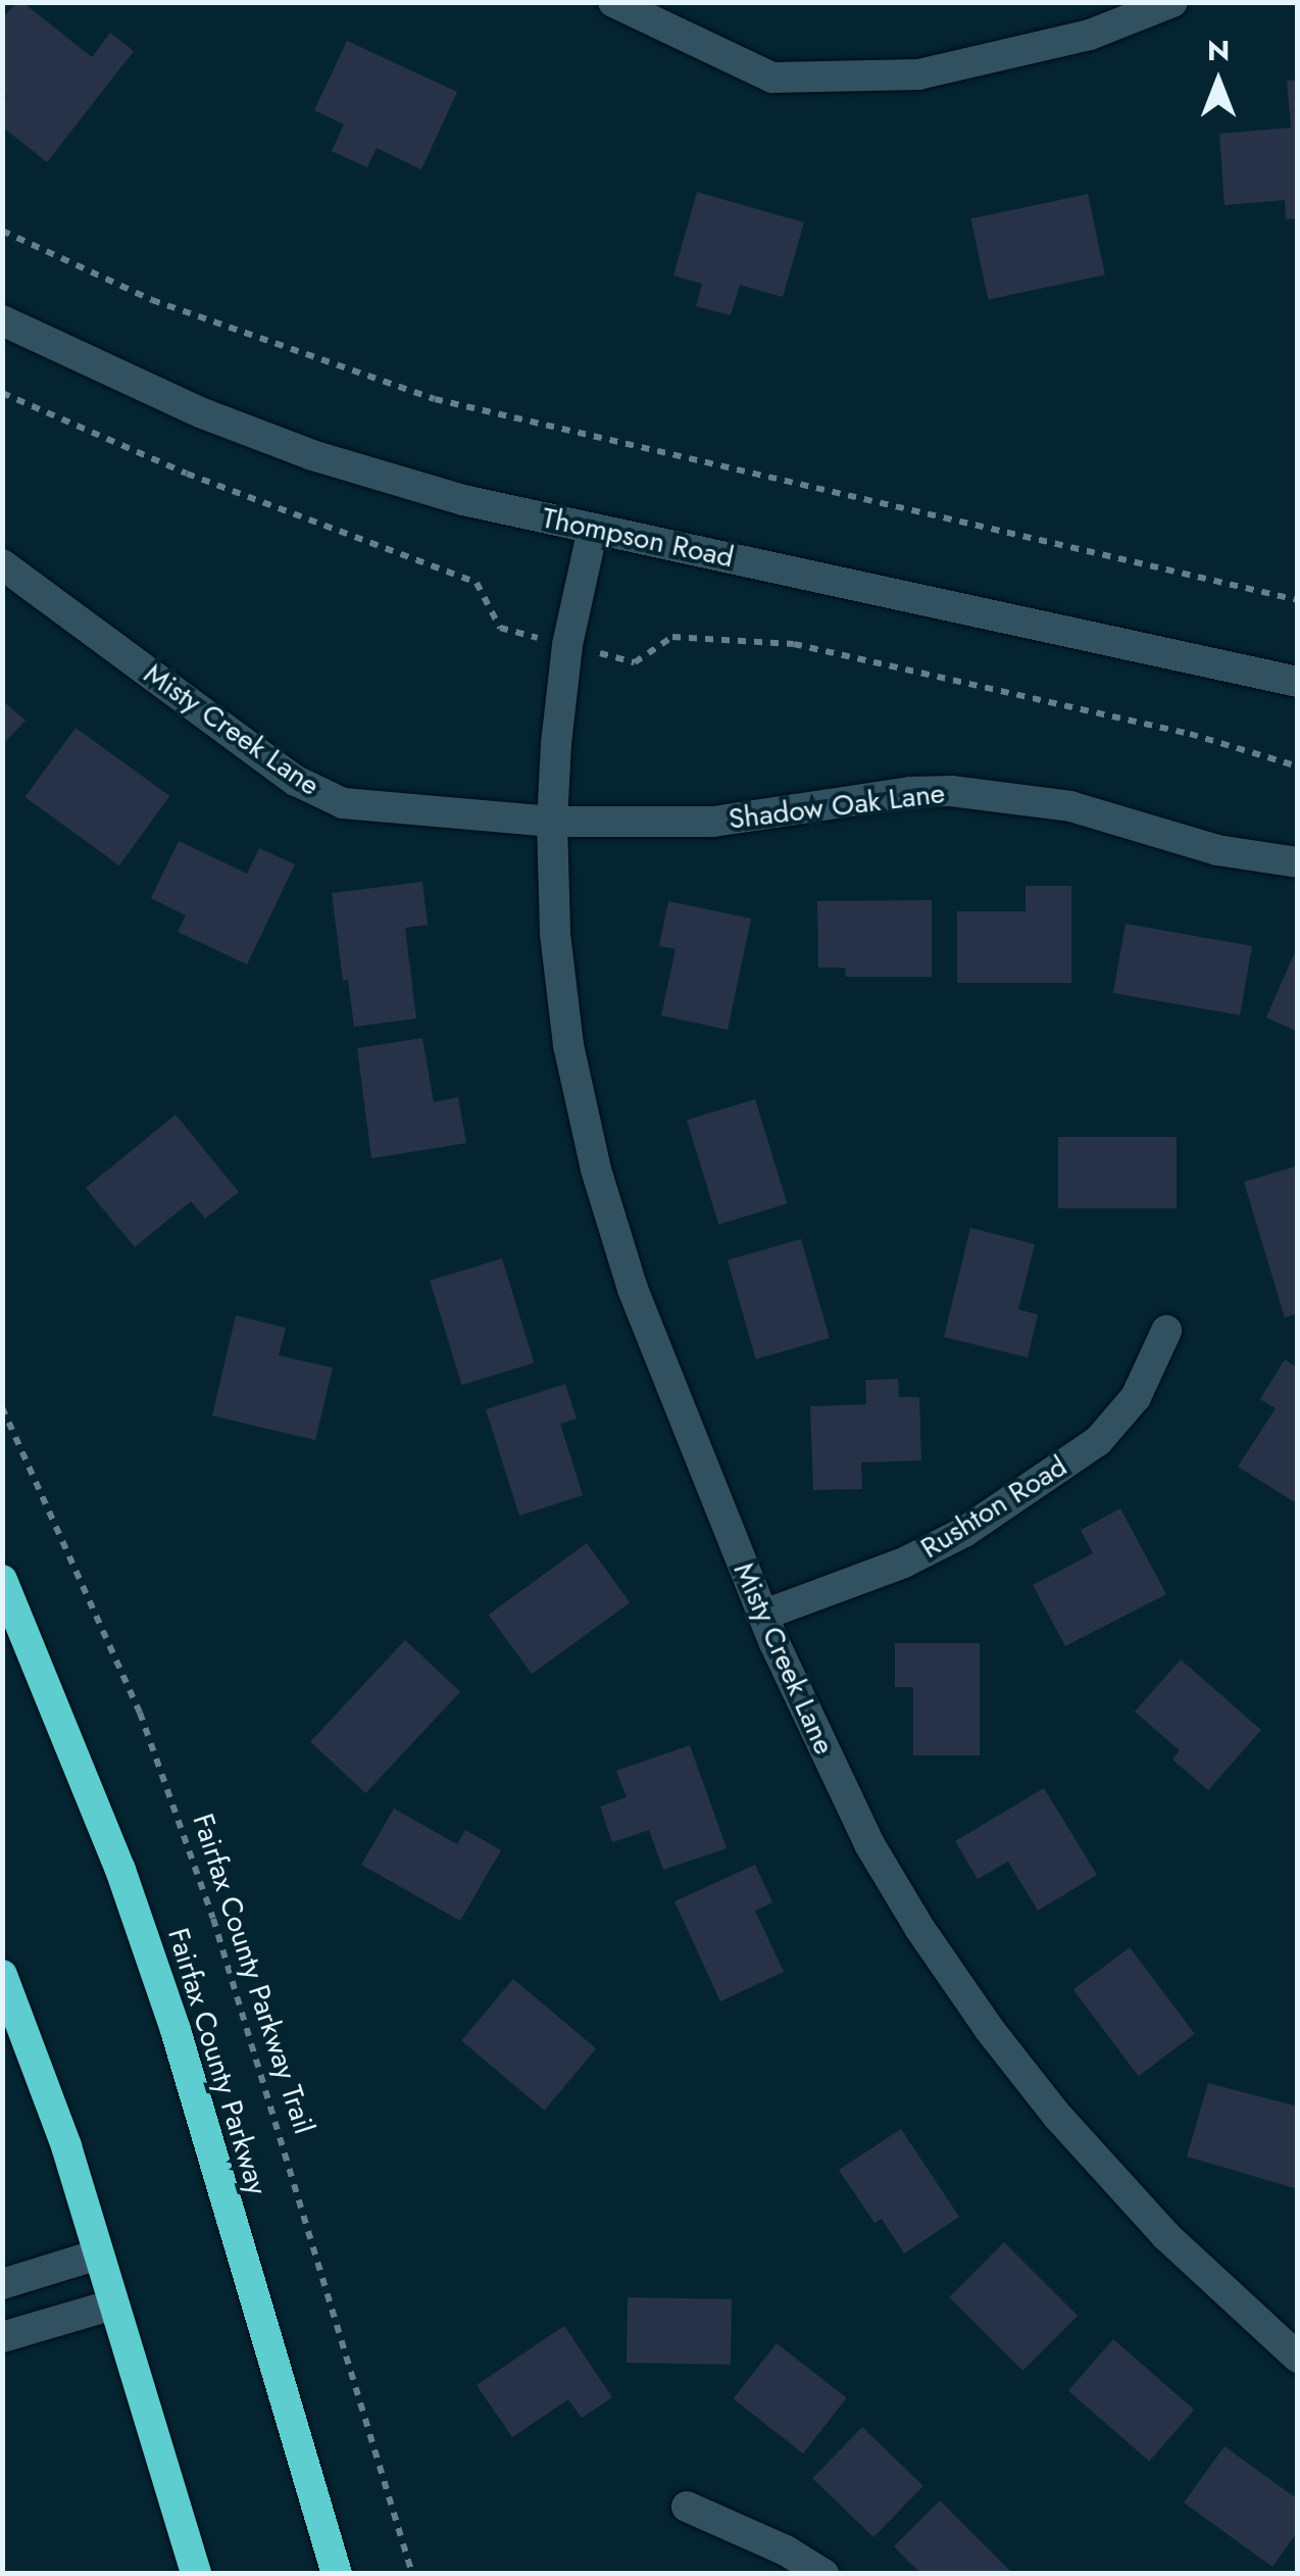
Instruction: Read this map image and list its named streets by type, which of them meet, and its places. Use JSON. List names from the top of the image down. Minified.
{"streets":{"highway":["Fairfax County Parkway"],"street":["Thompson Road","Misty Creek Lane","Shadow Oak Lane","Rushton Road"],"path":["Fairfax County Parkway Trail"]},"crossings":[["Thompson Road","Misty Creek Lane"],["Misty Creek Lane","Shadow Oak Lane"],["Misty Creek Lane","Rushton Road"]],"north":"top"}
